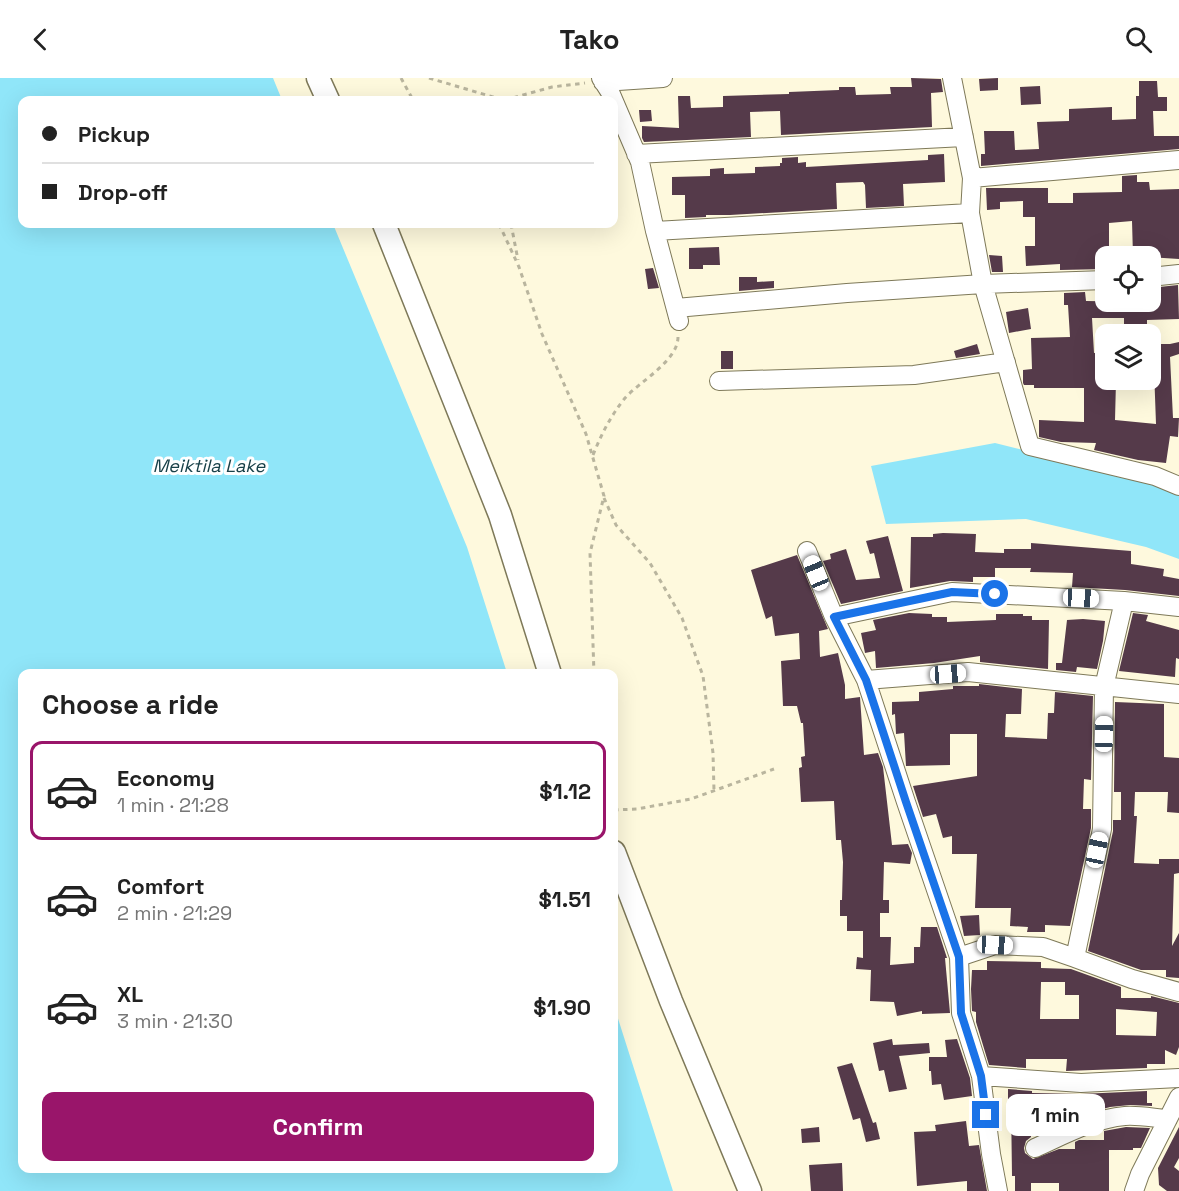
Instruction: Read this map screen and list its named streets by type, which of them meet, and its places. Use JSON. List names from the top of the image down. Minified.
{"water":["Meiktila Lake"],"page":{"header":"Tako","banner":["Pickup","Drop-off"],"heading":"Choose a ride","list":[{"name":"Economy","note":"1 min · 21:28","value":"$1.12"},{"name":"Comfort","note":"2 min · 21:29","value":"$1.51"},{"name":"XL","note":"3 min · 21:30","value":"$1.90"}],"buttons":"Confirm","bubble":"1 min"}}
